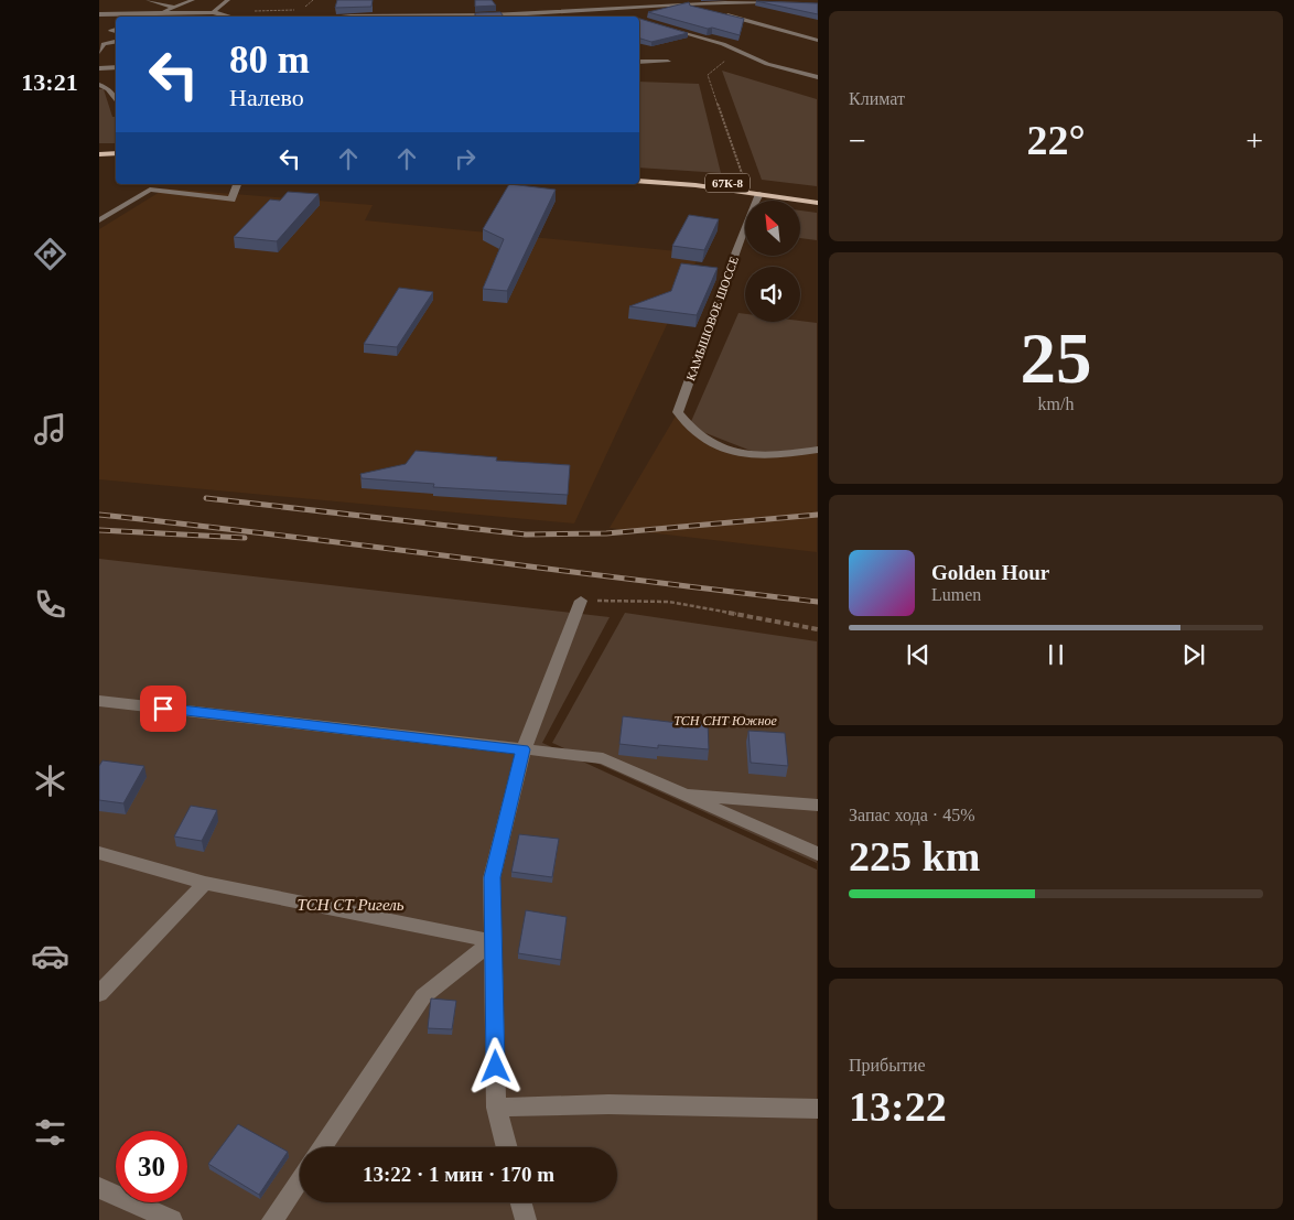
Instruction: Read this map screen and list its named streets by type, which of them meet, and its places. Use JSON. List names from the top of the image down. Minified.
{"streets":{"main road":["67К-8"],"street":["КАМЫШОВОЕ ШОССЕ"]},"crossings":[["67К-8","КАМЫШОВОЕ ШОССЕ"]],"parks":["ТСН СНТ Южное","ТСН СТ Ригель"],"north":"top left","page":{"tabs":"13:21","tile":["Климат",["25","km/h"],["Запас хода · 45%","225 km"],["Прибытие","13:22"]],"turn":["80 m","Налево"],"heat":["−","22°","+"],"song":["Golden Hour","Lumen"],"limit":"30","trip":"13:22 · 1 мин · 170 m"}}
